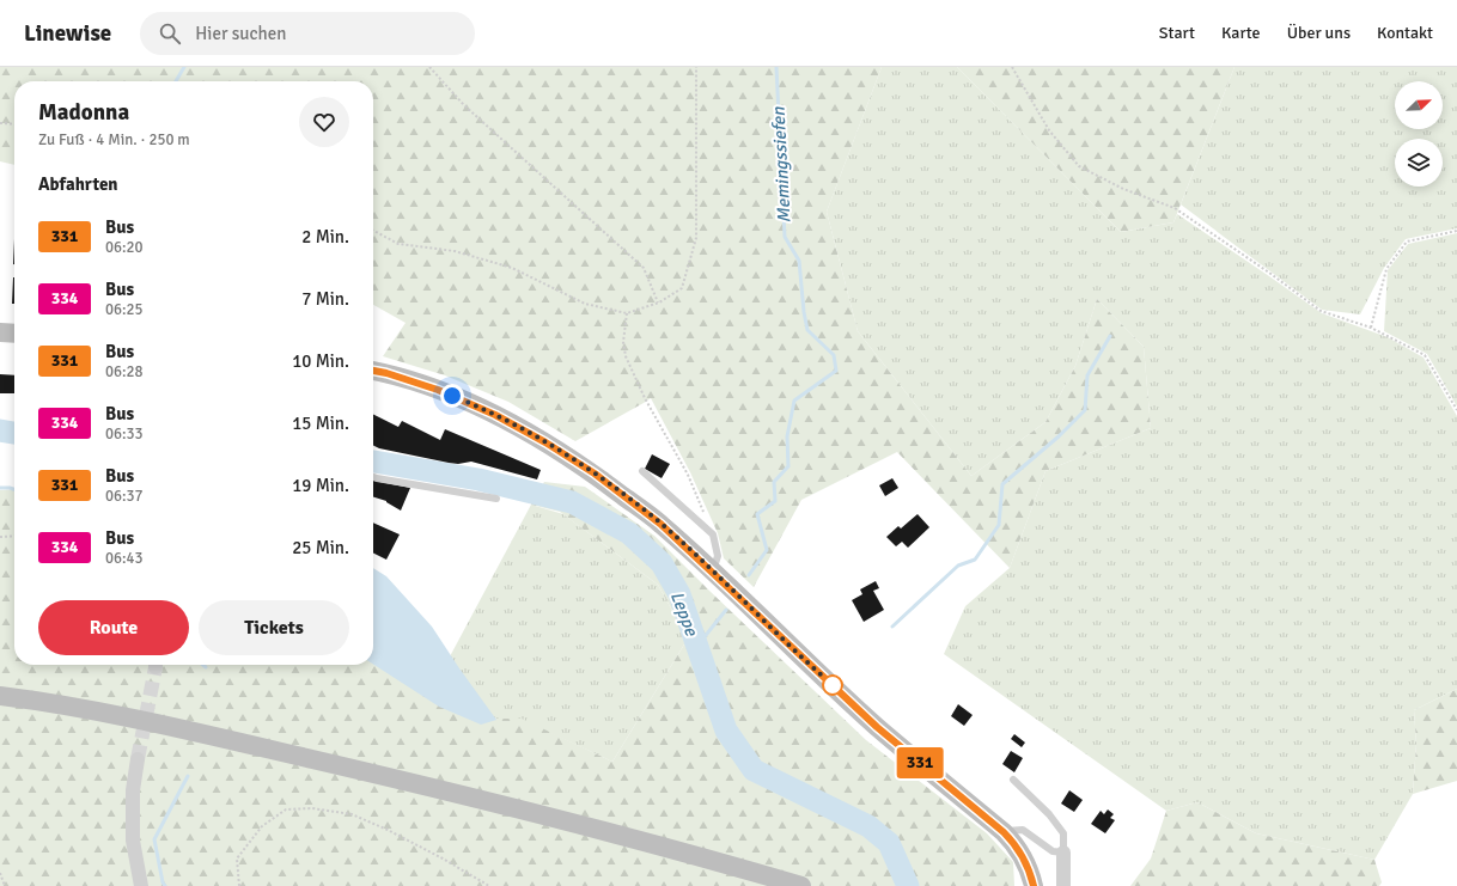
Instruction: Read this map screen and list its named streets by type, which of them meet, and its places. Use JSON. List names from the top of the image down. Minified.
{"water":["Memingssiefen","Leppe"],"lines":["bus line 331"],"north":"top right","page":{"header":"Linewise","search":"Hier suchen","nav":["Start","Karte","Über uns","Kontakt"],"on_map":"331","heading":[["Madonna","Zu Fuß · 4 Min. · 250 m"],"Abfahrten"],"list":[{"mark":"331","name":"Bus","note":"06:20","value":"2 Min."},{"mark":"334","name":"Bus","note":"06:25","value":"7 Min."},{"mark":"331","name":"Bus","note":"06:28","value":"10 Min."},{"mark":"334","name":"Bus","note":"06:33","value":"15 Min."},{"mark":"331","name":"Bus","note":"06:37","value":"19 Min."},{"mark":"334","name":"Bus","note":"06:43","value":"25 Min."}],"buttons":["Route","Tickets"]}}
